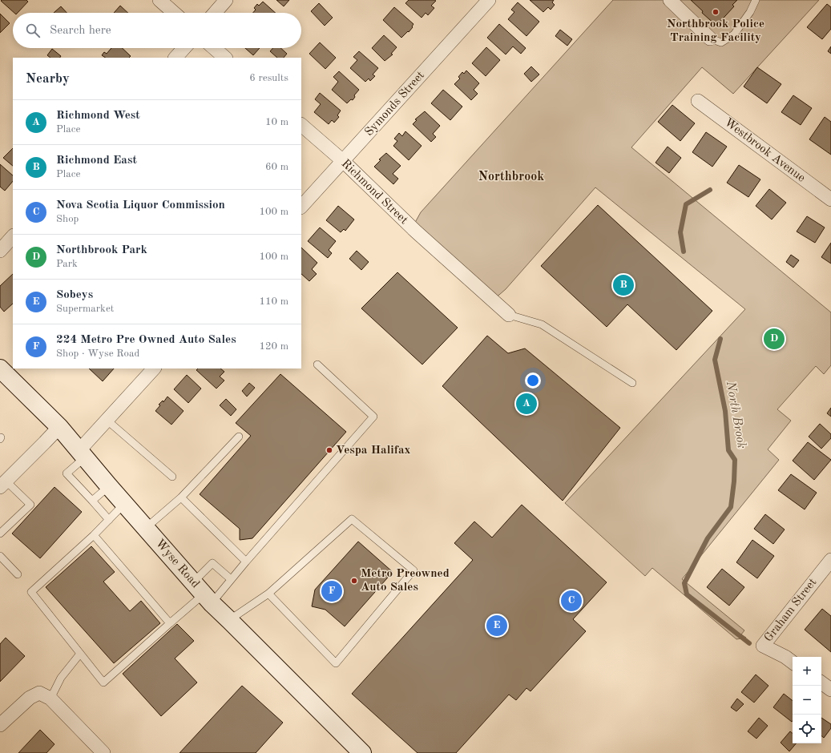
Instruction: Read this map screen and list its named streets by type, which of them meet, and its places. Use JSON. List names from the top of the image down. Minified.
{"streets":{"main road":["Wyse Road"],"street":["Symonds Street","Westbrook Avenue","Richmond Street","Graham Street"]},"crossings":[["Symonds Street","Richmond Street"]],"districts":["Northbrook"],"water":["North Brook"],"places":["Northbrook Police Training Facility","Vespa Halifax","Metro Preowned Auto Sales"],"page":{"search":"Search here","heading":["Nearby","6 results"],"list":[{"mark":"A","name":"Richmond West","note":"Place","value":"10 m"},{"mark":"B","name":"Richmond East","note":"Place","value":"60 m"},{"mark":"C","name":"Nova Scotia Liquor Commission","note":"Shop","value":"100 m"},{"mark":"D","name":"Northbrook Park","note":"Park","value":"100 m"},{"mark":"E","name":"Sobeys","note":"Supermarket","value":"110 m"},{"mark":"F","name":"224 Metro Pre Owned Auto Sales","note":"Shop · Wyse Road","value":"120 m"}],"pins":["B","D","A","F","C","E"],"map_buttons":["+","−"]}}
